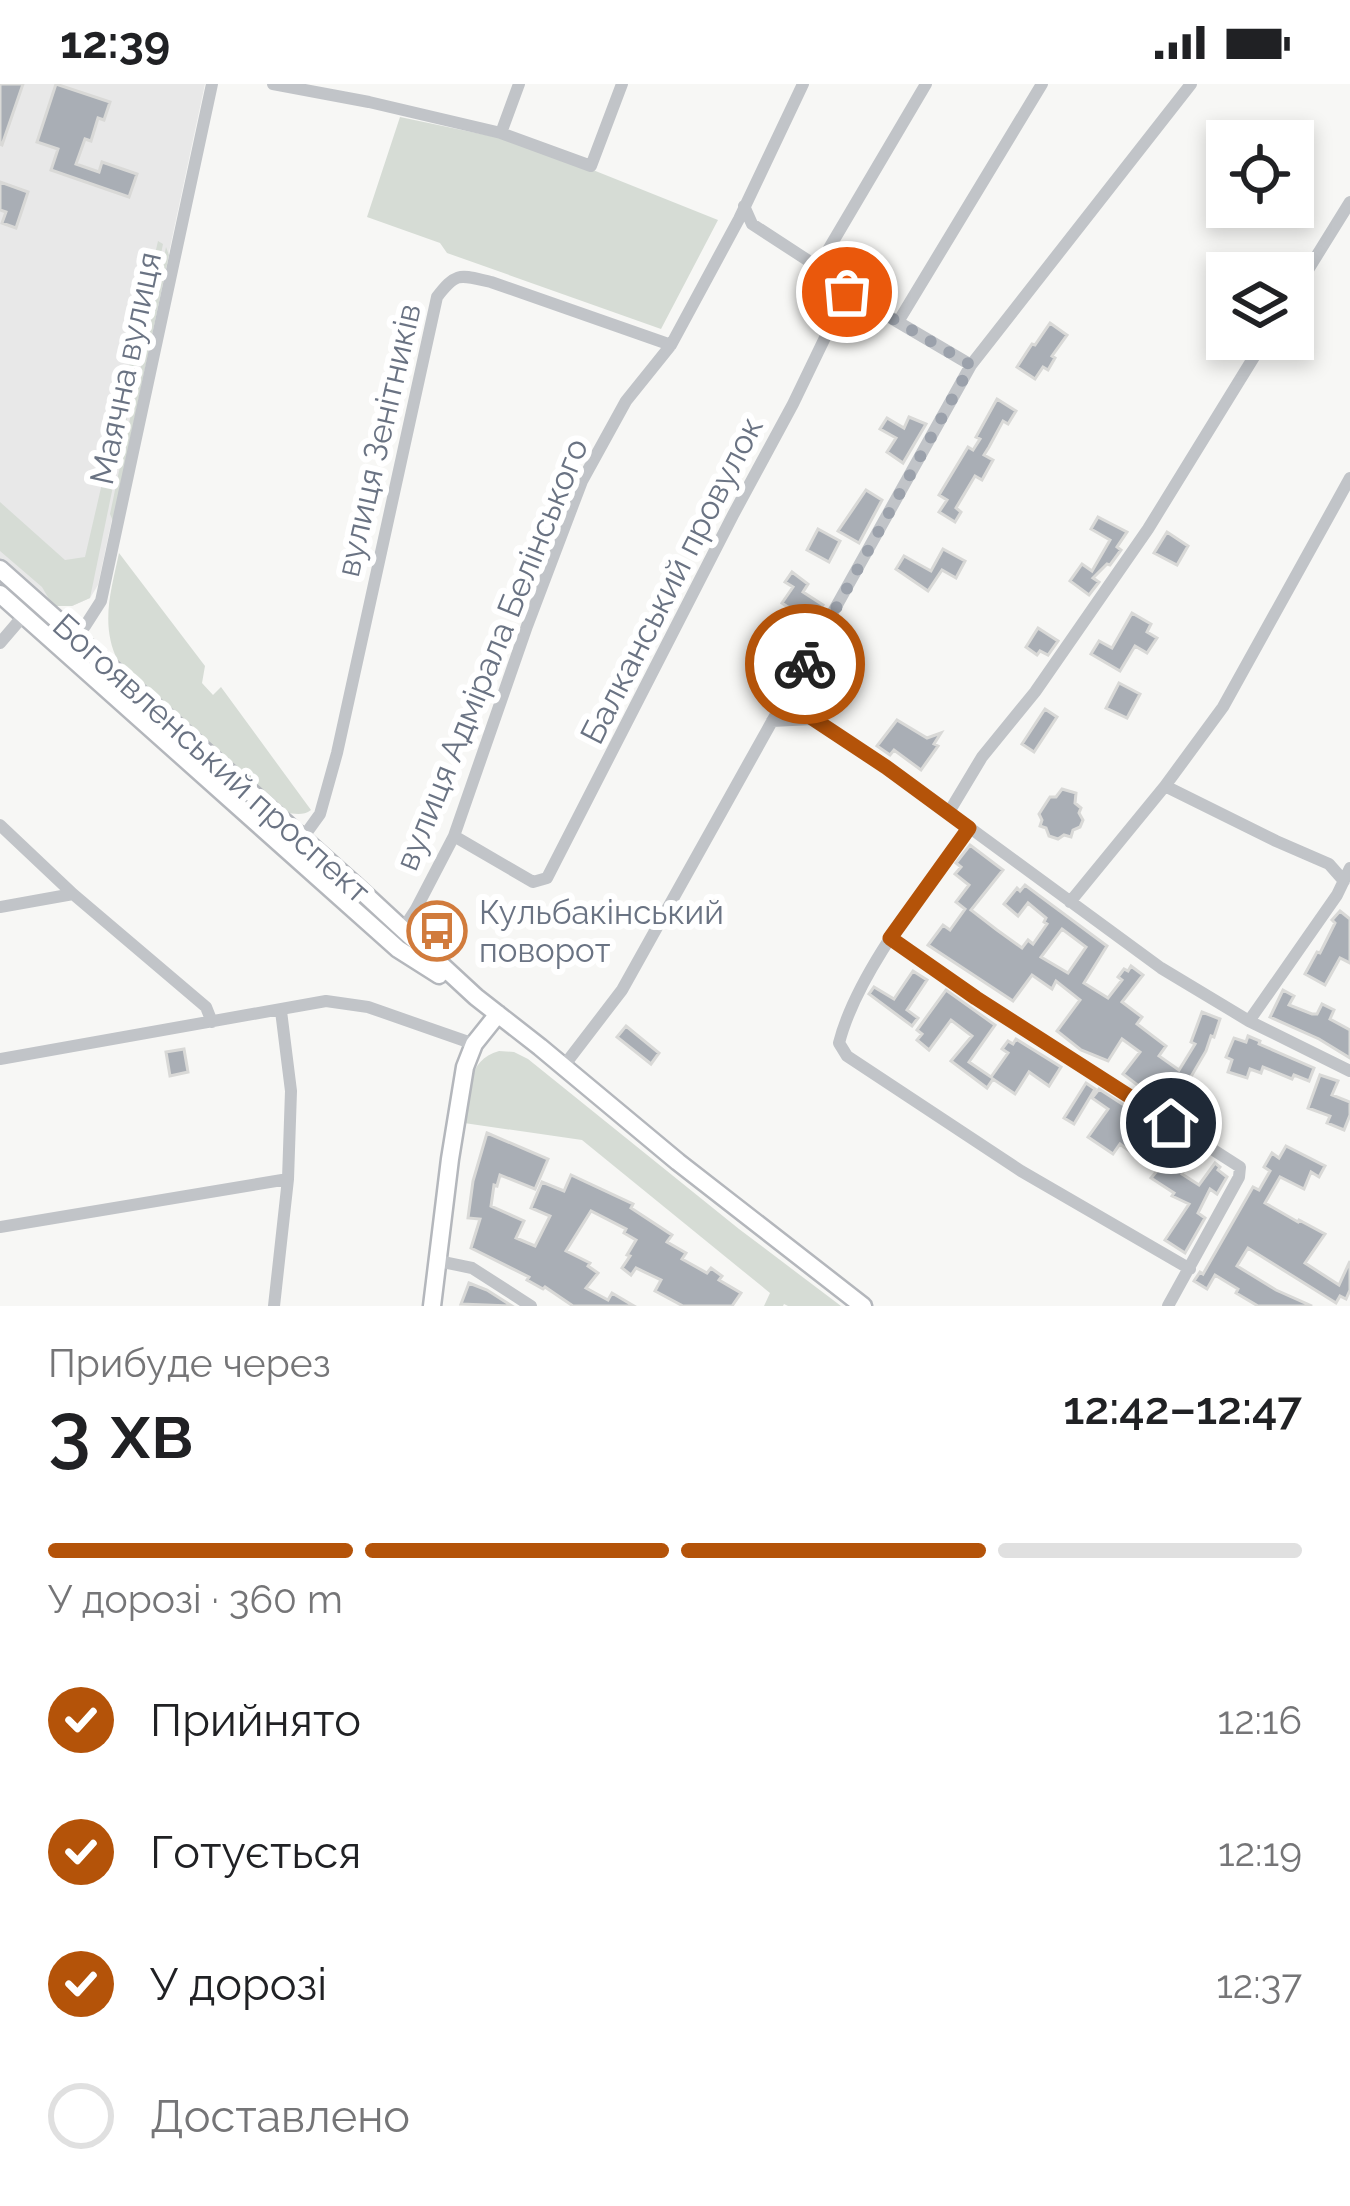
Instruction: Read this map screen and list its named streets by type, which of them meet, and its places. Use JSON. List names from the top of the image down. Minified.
{"streets":{"main road":["Богоявленський проспект"],"street":["Маячна вулиця","вулиця Зенітників","Балканський провулок","вулиця Адмірала Белінського"]},"crossings":[["Маячна вулиця","Богоявленський проспект"],["вулиця Зенітників","вулиця Адмірала Белінського"],["вулиця Зенітників","Богоявленський проспект"],["Балканський провулок","вулиця Адмірала Белінського"],["вулиця Адмірала Белінського","Богоявленський проспект"]],"places":{"bus stop":["Кульбакінський поворот"]},"page":{"status":"12:39","heading":["3 хв","Прибуде через","12:42–12:47"],"bar":"У дорозі · 360 m","list":[["Прийнято","12:16"],["Готується","12:19"],["У дорозі","12:37"],"Доставлено"]}}
